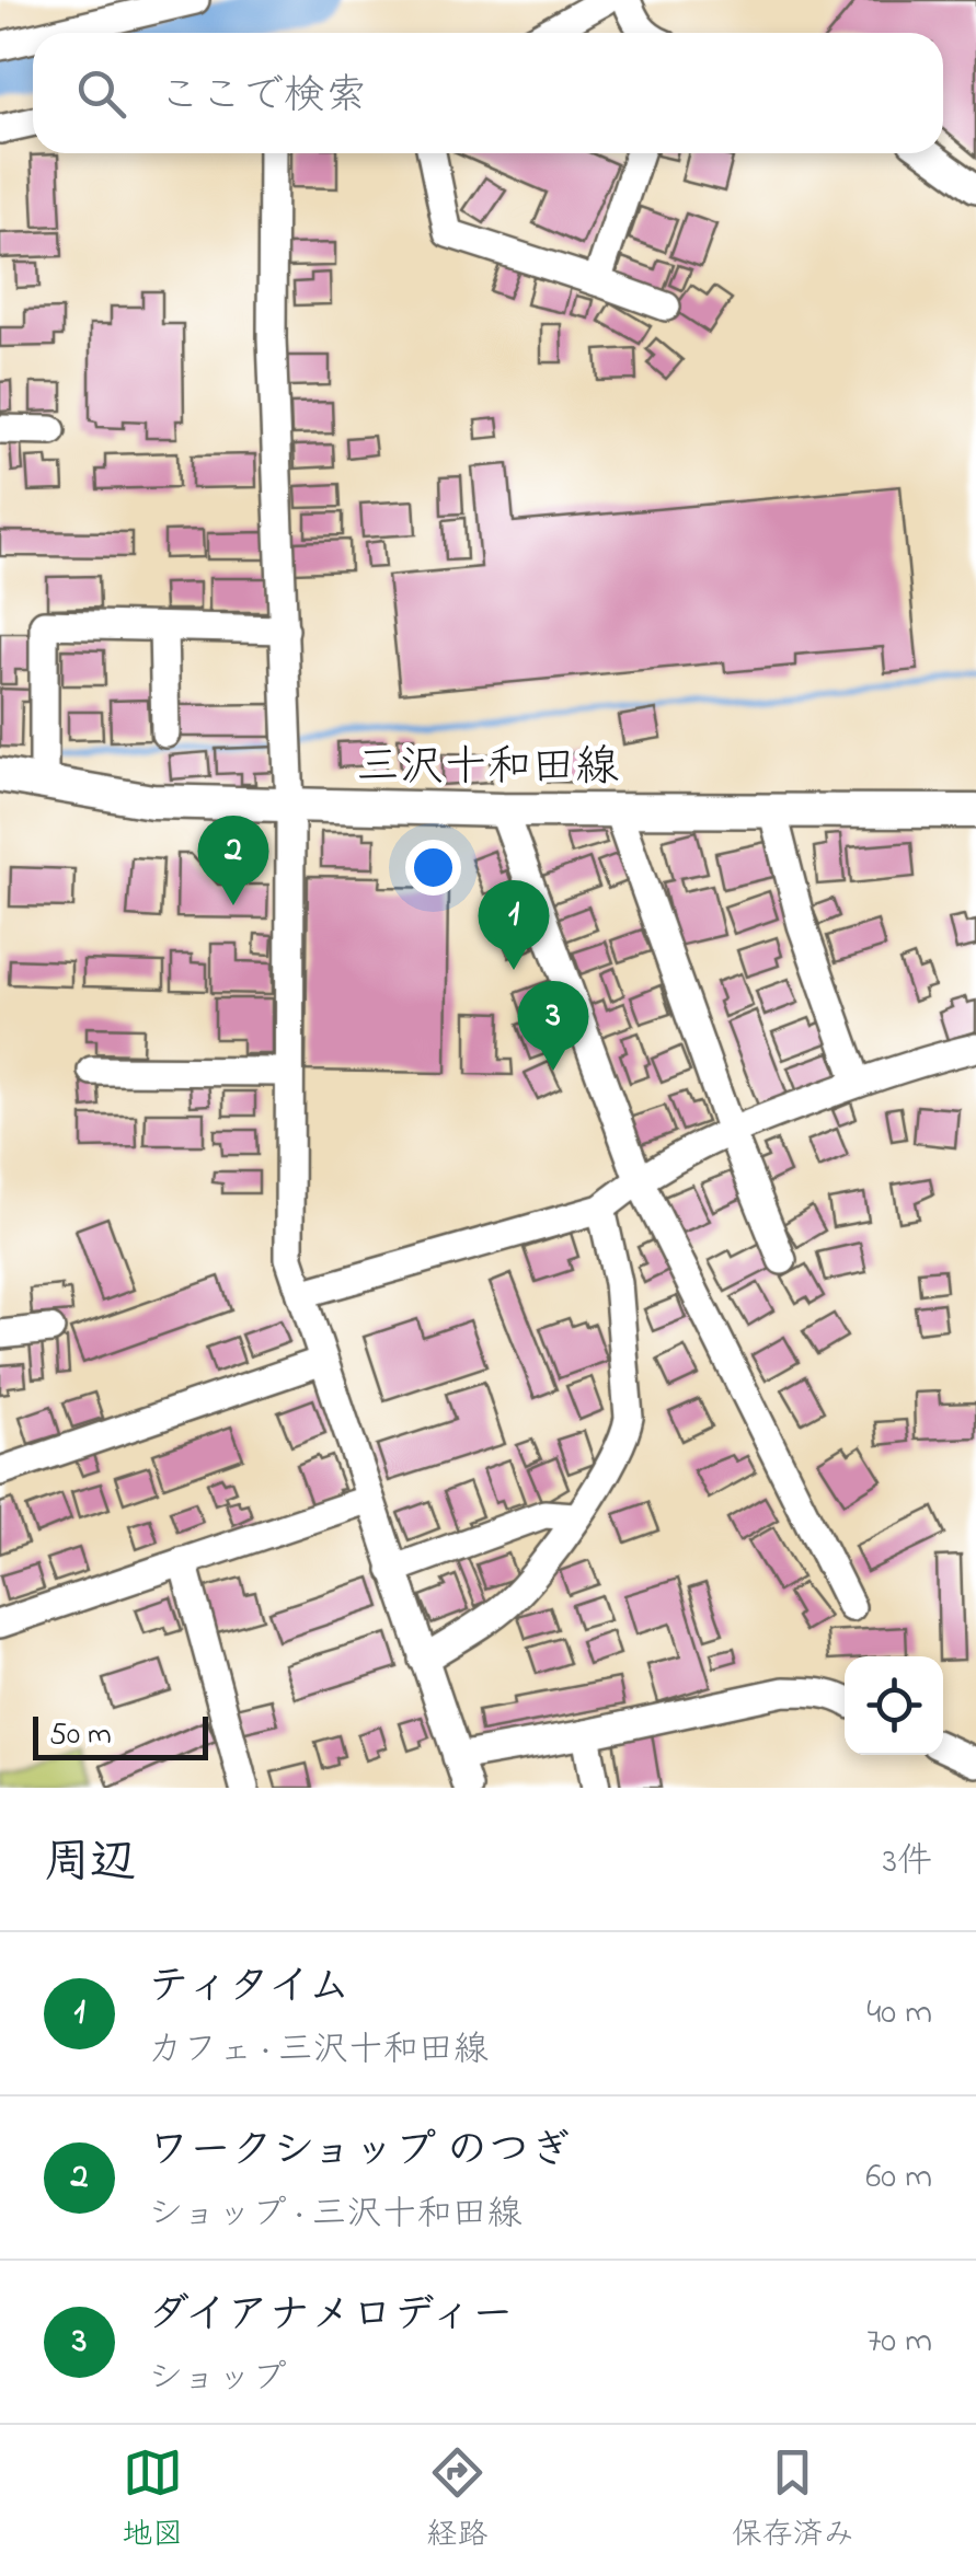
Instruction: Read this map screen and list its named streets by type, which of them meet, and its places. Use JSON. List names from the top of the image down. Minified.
{"streets":{"main road":["三沢十和田線"]},"scale_bar":"50 m","page":{"search":"ここで検索","pins":["2","1","3"],"scale":"50 m","heading":["周辺","3件"],"list":[{"mark":"1","name":"ティタイム","note":"カフェ · 三沢十和田線","value":"40 m"},{"mark":"2","name":"ワークショップ のつぎ","note":"ショップ · 三沢十和田線","value":"60 m"},{"mark":"3","name":"ダイアナメロディー","note":"ショップ","value":"70 m"}],"nav":["地図","経路","保存済み"]}}
